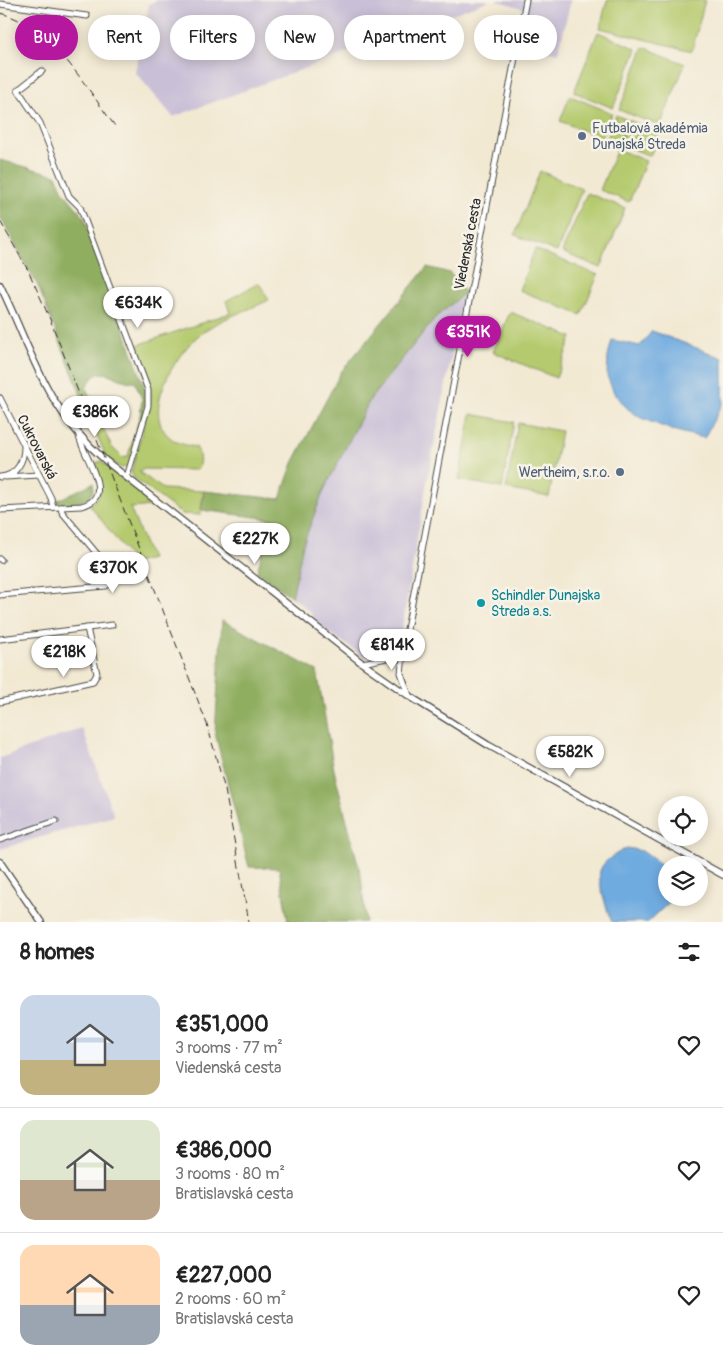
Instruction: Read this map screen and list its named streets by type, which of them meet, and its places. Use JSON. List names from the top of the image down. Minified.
{"streets":{"street":["Viedenská cesta","Cukrovarská"]},"places":["Futbalová akadémia Dunajská Streda","Wertheim, s.r.o.","Schindler Dunajska Streda a.s."],"page":{"chip":["Buy","Rent","Filters","New","Apartment","House"],"price":["€634K","€351K","€386K","€227K","€370K","€814K","€218K","€582K"],"heading":"8 homes","list":[{"name":"€351,000","note":"3 rooms · 77 m² · Viedenská cesta"},{"name":"€386,000","note":"3 rooms · 80 m² · Bratislavská cesta"},{"name":"€227,000","note":"2 rooms · 60 m² · Bratislavská cesta"}]}}
